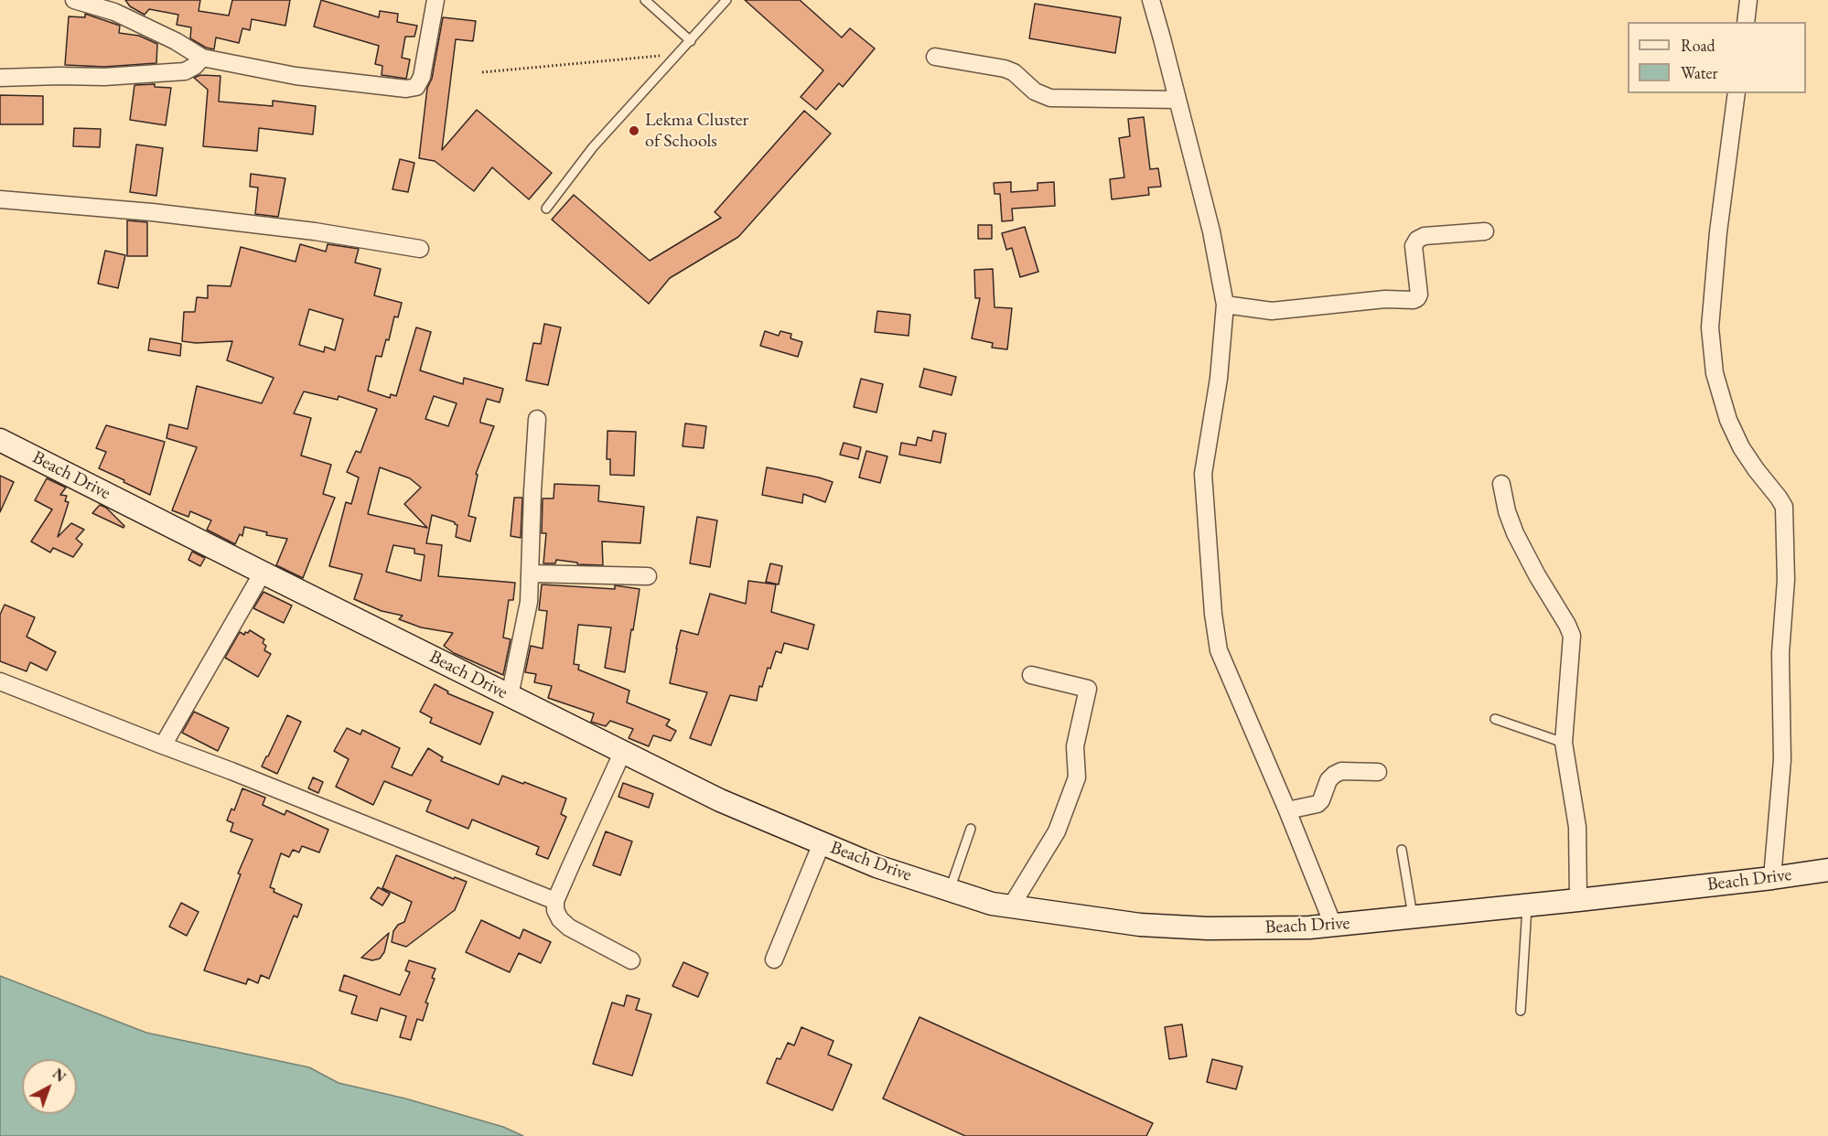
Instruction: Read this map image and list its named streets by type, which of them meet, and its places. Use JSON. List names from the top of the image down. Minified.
{"streets":{"street":["Beach Drive"]},"places":["Lekma Cluster of Schools"],"legend":["Road","Water"],"north":"top right"}
